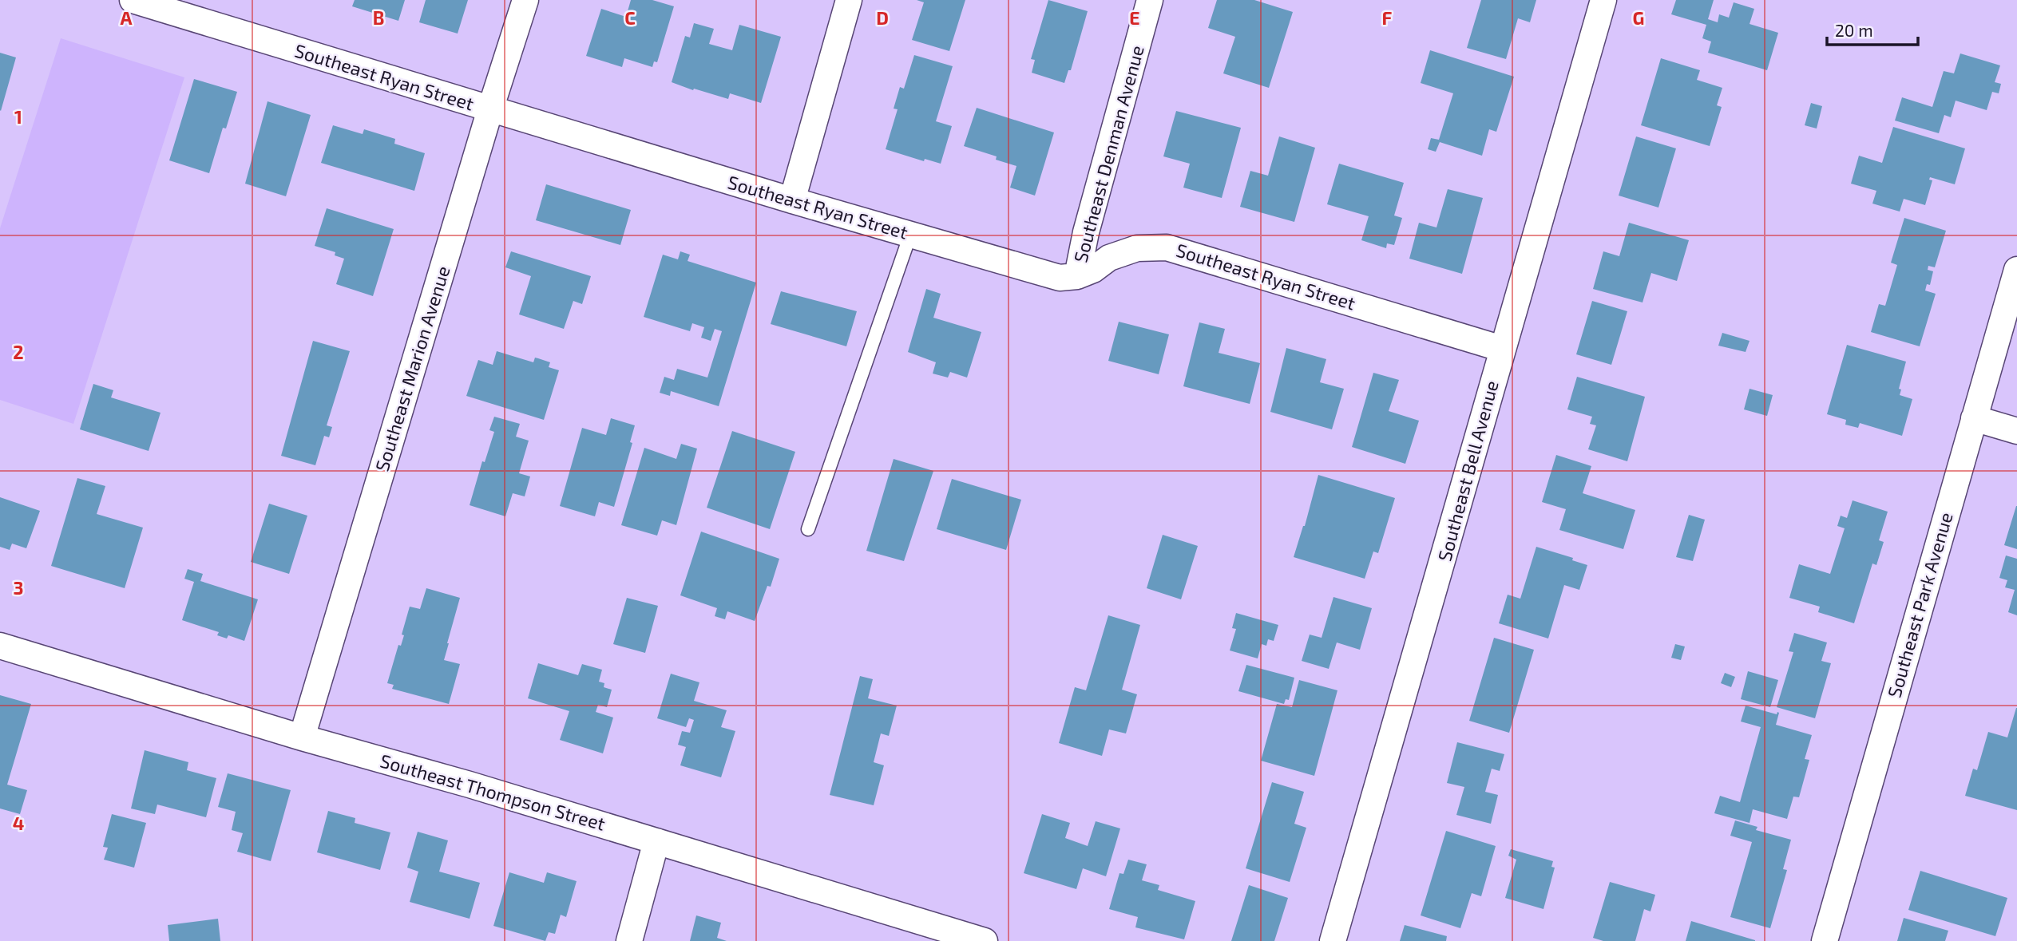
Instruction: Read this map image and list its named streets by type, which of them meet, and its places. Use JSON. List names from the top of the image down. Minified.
{"streets":{"street":["Southeast Ryan Street","Southeast Denman Avenue","Southeast Marion Avenue","Southeast Bell Avenue","Southeast Park Avenue","Southeast Thompson Street"]},"crossings":[["Southeast Ryan Street","Southeast Denman Avenue"],["Southeast Ryan Street","Southeast Marion Avenue"],["Southeast Ryan Street","Southeast Bell Avenue"],["Southeast Marion Avenue","Southeast Thompson Street"]],"scale_bar":"20 m","grid":{"columns":["A","B","C","D","E","F","G"],"rows":["1","2","3","4"]}}
